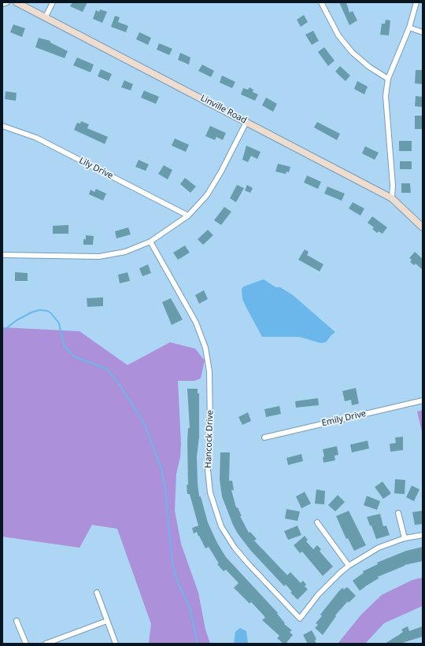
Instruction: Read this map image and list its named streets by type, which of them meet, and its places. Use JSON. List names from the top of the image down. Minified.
{"streets":{"main road":["Linville Road"],"street":["Lily Drive","Emily Drive","Hancock Drive"]}}
